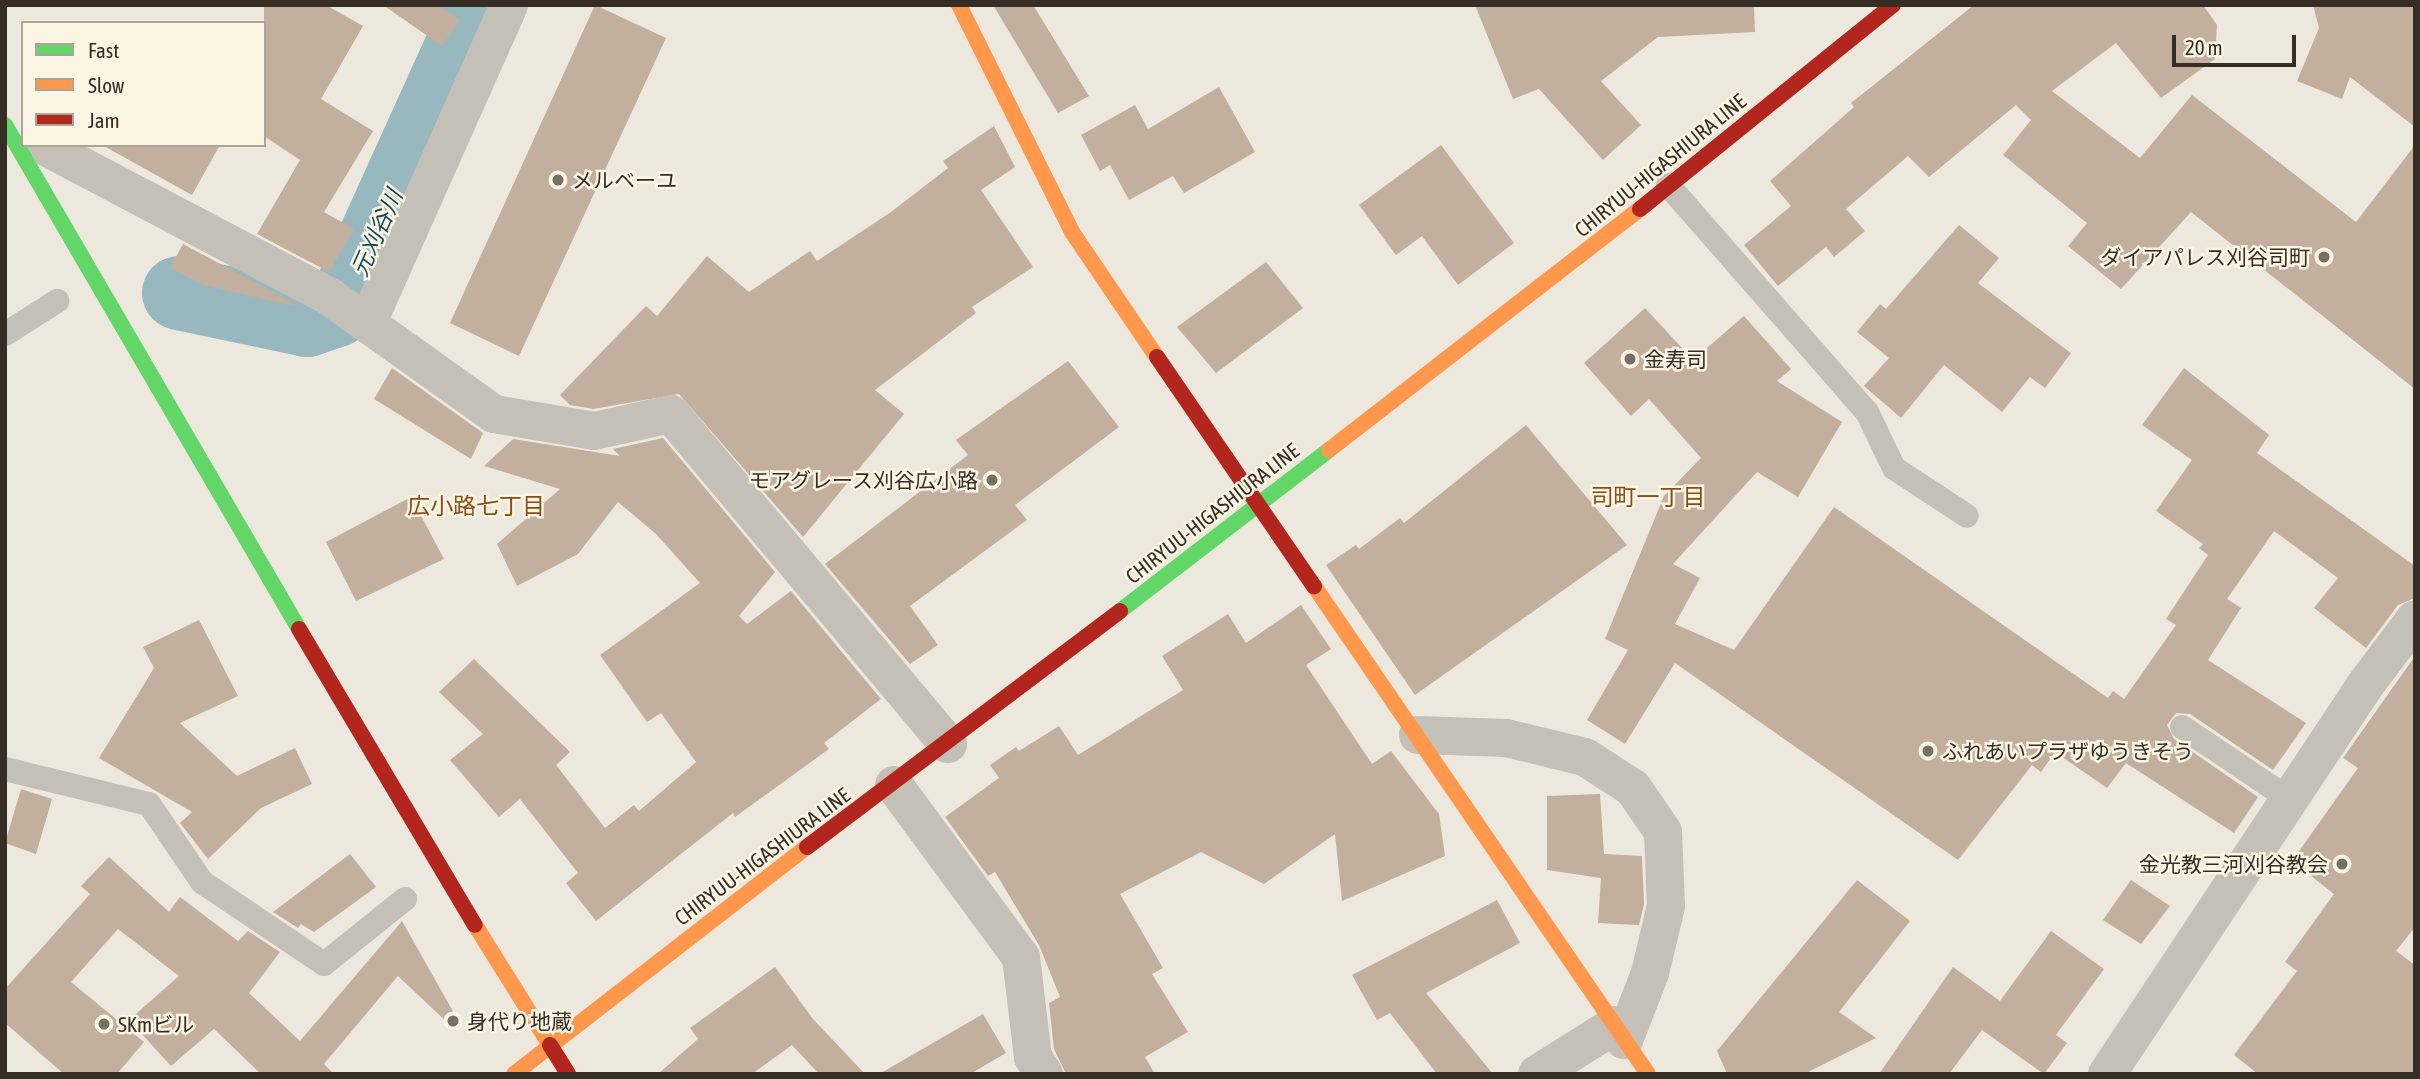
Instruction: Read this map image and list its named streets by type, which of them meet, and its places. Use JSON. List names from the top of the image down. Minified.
{"streets":{"street":["CHIRYUU-HIGASHIURA LINE"]},"districts":["司町一丁目","広小路七丁目"],"water":["元刈谷川"],"places":["メルベーユ","ダイアパレス刈谷司町","金寿司","モアグレース刈谷広小路","ふれあいプラザゆうきそう","金光教三河刈谷教会","身代り地蔵","SKmビル"],"legend":["Fast","Slow","Jam"],"scale_bar":"20 m"}
